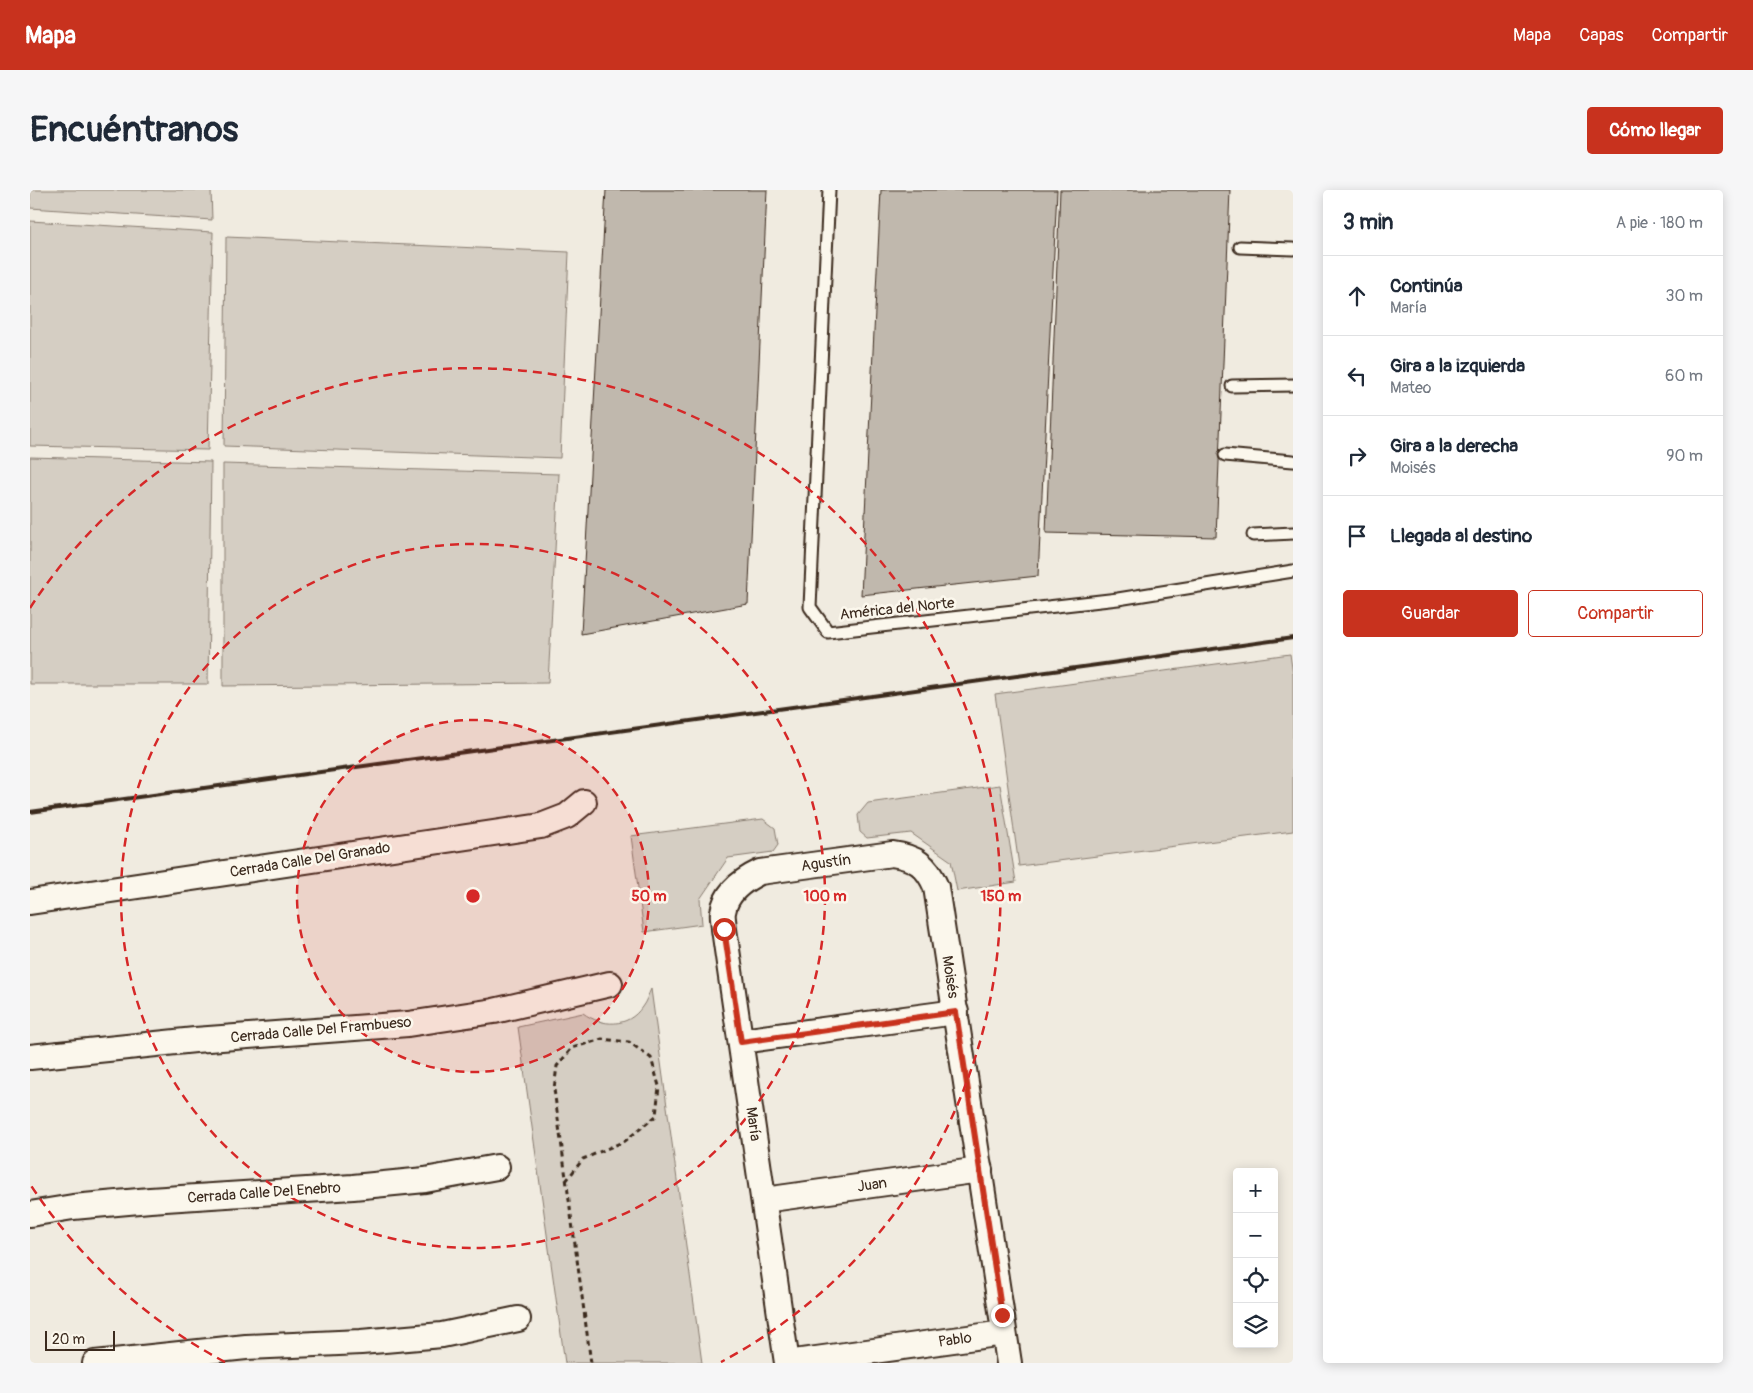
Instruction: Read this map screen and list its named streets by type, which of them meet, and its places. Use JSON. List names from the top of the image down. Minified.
{"streets":{"street":["Cerrada Calle Del Granado","Agustín","Moisés","Cerrada Calle Del Frambueso","María","Juan","Cerrada Calle Del Enebro","Pablo"],"lane":["América del Norte"]},"crossings":[["Agustín","Moisés"],["Agustín","María"],["Moisés","Juan"],["Moisés","Pablo"],["María","Juan"],["María","Pablo"]],"scale_bar":"20 m","page":{"header":"Mapa","nav":["Mapa","Capas","Compartir"],"buttons":["Cómo llegar",["Guardar","Compartir"]],"title":"Encuéntranos","heading":["3 min","A pie · 180 m"],"list":[["Continúa","María","30 m"],["Gira a la izquierda","Mateo","60 m"],["Gira a la derecha","Moisés","90 m"],"Llegada al destino"],"map_buttons":["+","−"],"scale":"20 m"},"rings":["50 m","100 m","150 m"]}
